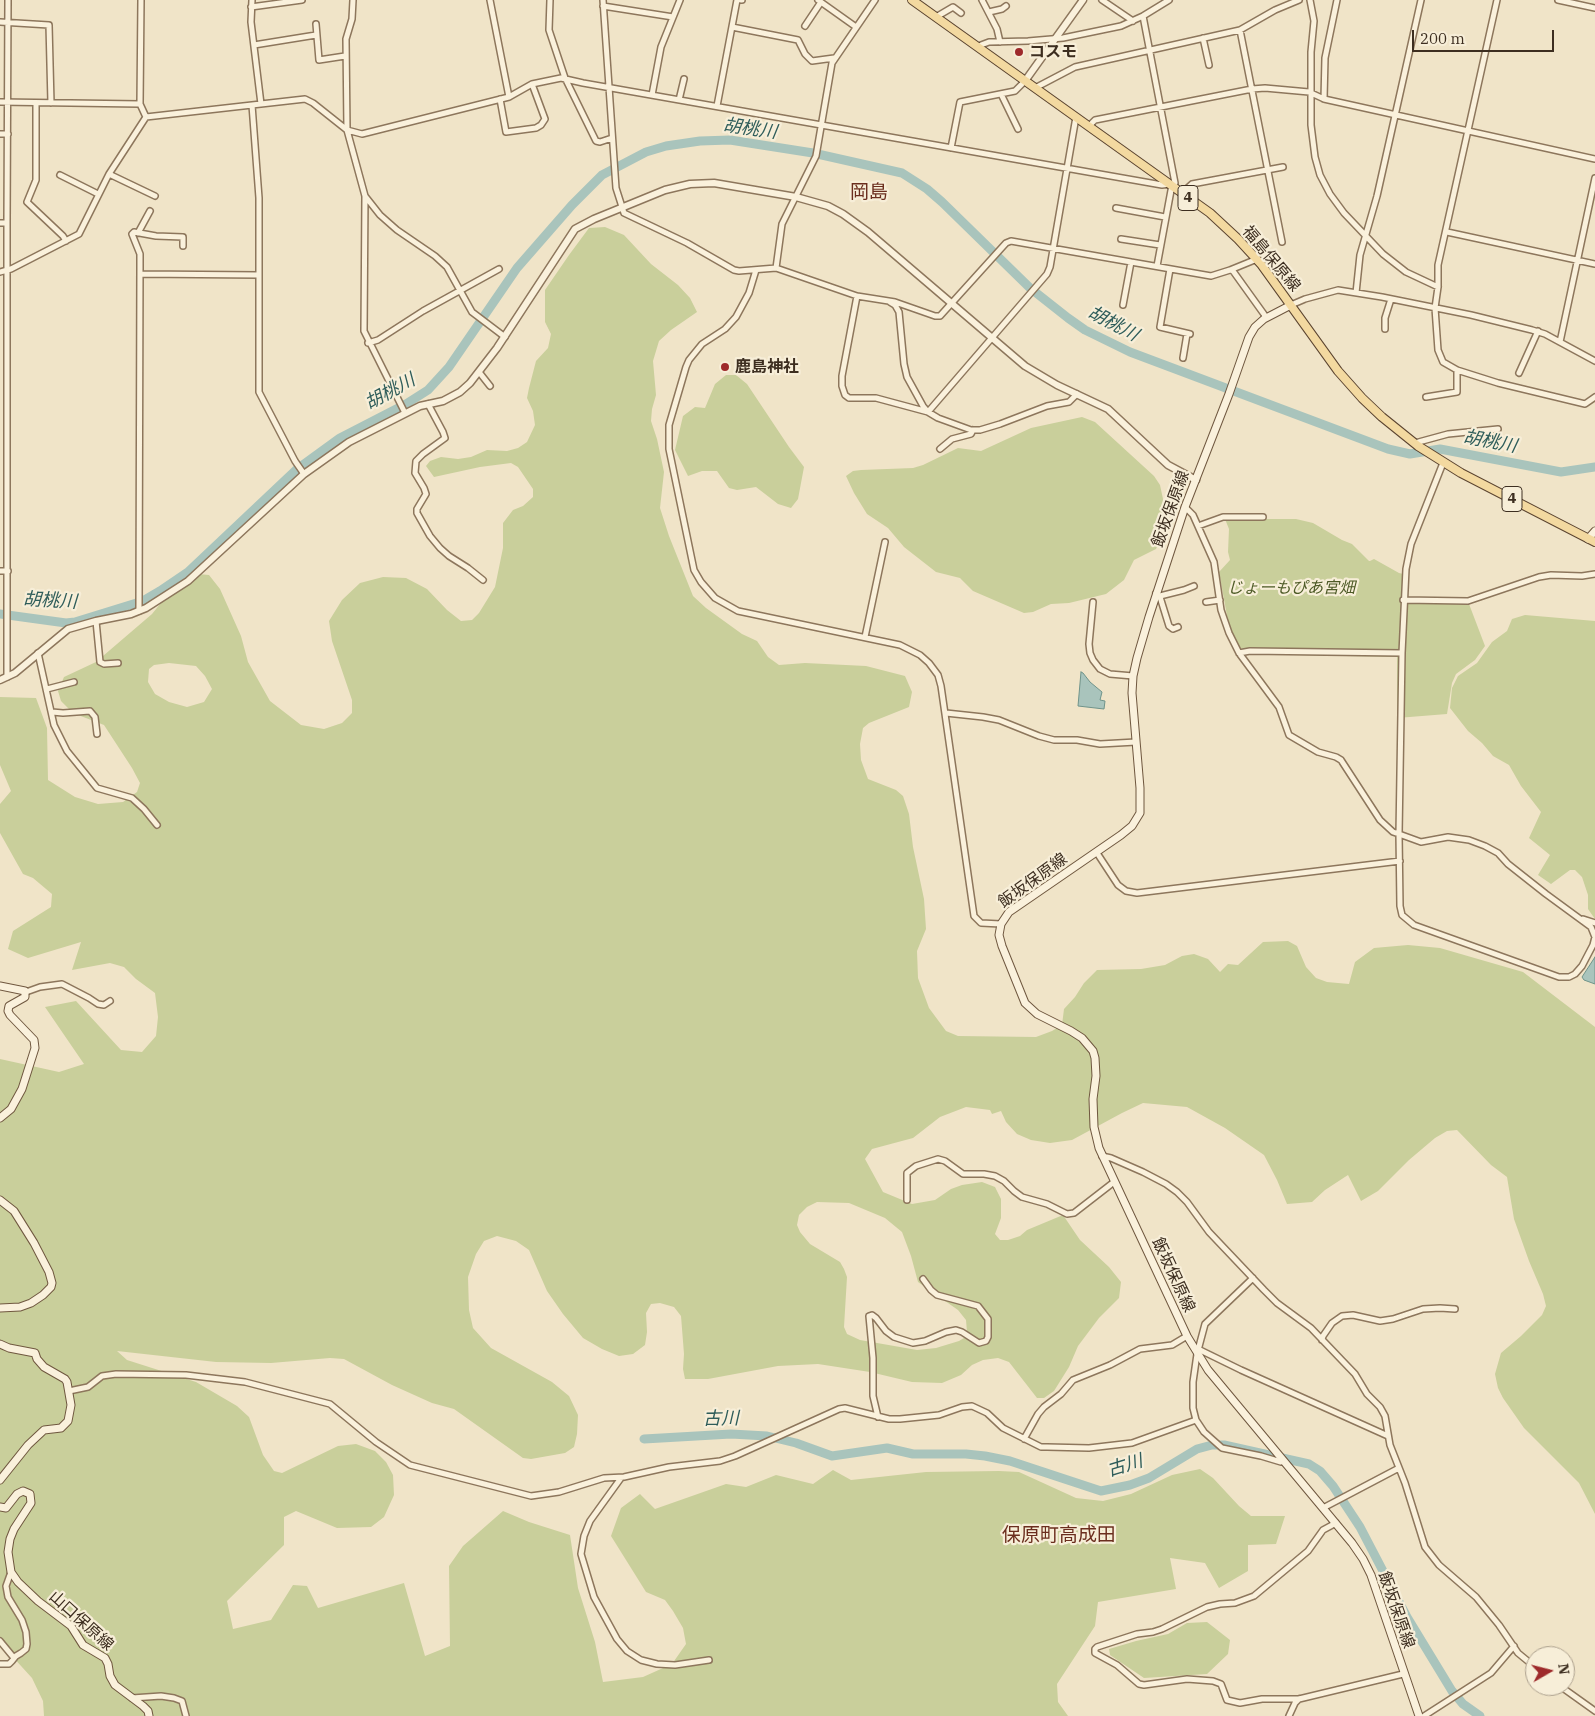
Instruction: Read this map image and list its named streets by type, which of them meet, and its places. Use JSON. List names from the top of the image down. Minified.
{"streets":{"main road":["4","福島保原線","飯坂保原線","山口保原線"]},"crossings":[["福島保原線","飯坂保原線"]],"districts":["岡島","保原町高成田"],"water":["胡桃川","古川"],"parks":["じょーもぴあ宮畑"],"places":["コスモ","鹿島神社"],"scale_bar":"200 m","north":"right"}
